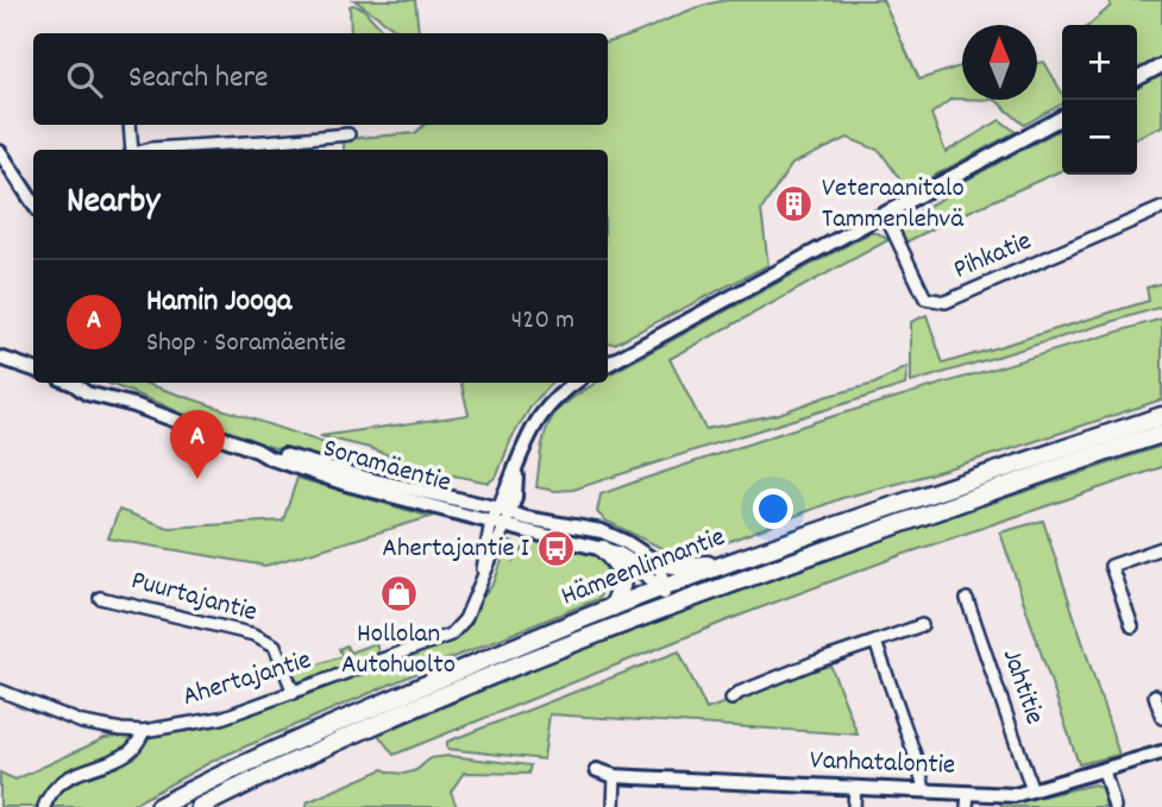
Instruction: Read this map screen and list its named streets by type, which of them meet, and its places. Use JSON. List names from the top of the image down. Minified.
{"streets":{"main road":["Hämeenlinnantie"],"street":["Pihkatie","Soramäentie","Puurtajantie","Ahertajantie","Jahtitie","Vanhatalontie"]},"crossings":[["Soramäentie","Hämeenlinnantie"],["Soramäentie","Ahertajantie"],["Puurtajantie","Ahertajantie"],["Jahtitie","Vanhatalontie"]],"places":{"building":["Veteraanitalo Tammenlehvä"],"bus stop":["Ahertajantie I"],"shop":["Hollolan Autohuolto"]},"north":"top","page":{"map_buttons":["+","−"],"search":"Search here","heading":"Nearby","list":[{"mark":"A","name":"Hamin Jooga","note":"Shop · Soramäentie","value":"420 m"}],"pins":"A"}}
